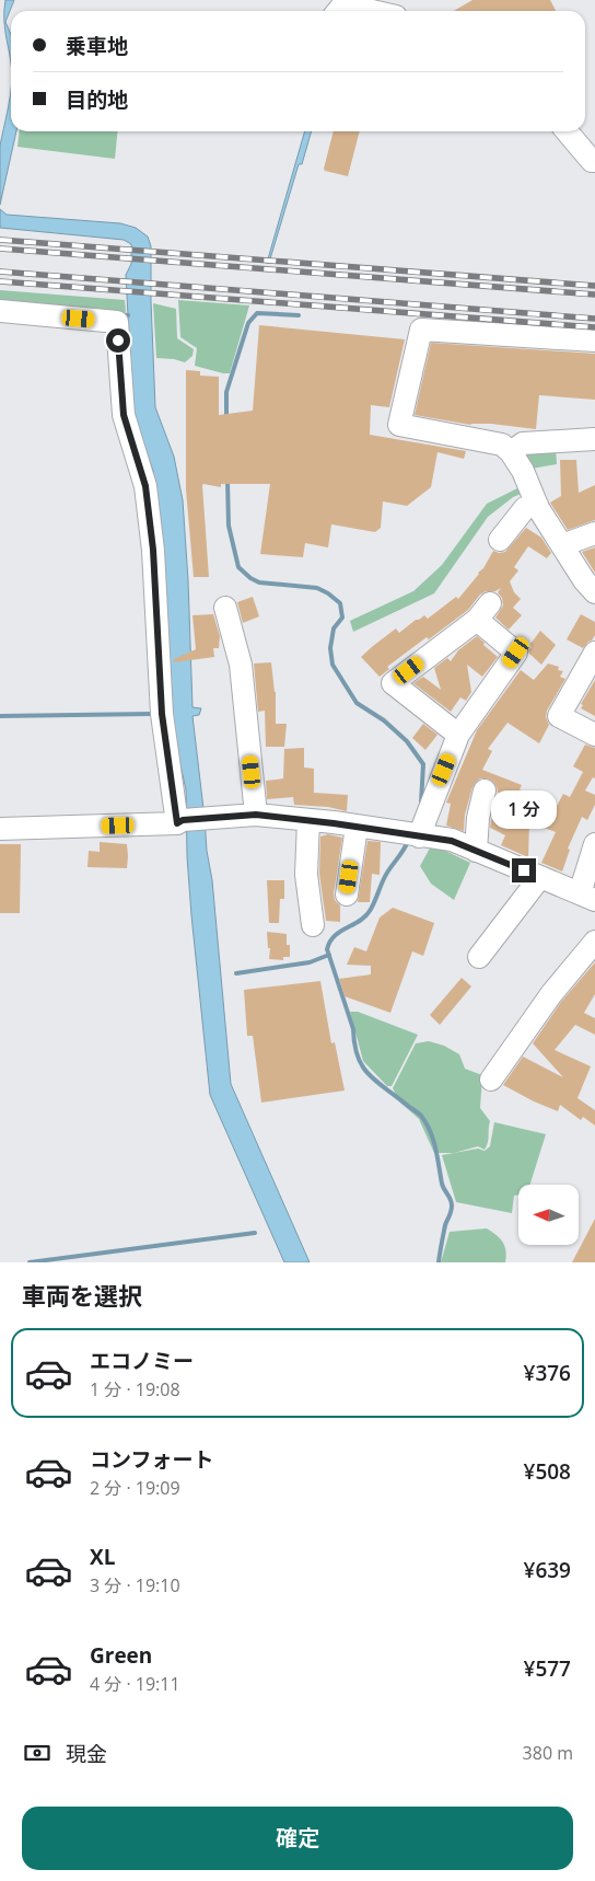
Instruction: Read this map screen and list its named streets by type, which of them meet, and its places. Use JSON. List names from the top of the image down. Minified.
{"north":"left","page":{"banner":["乗車地","目的地"],"bubble":"1 分","heading":"車両を選択","list":[{"name":"エコノミー","note":"1 分 · 19:08","value":"¥376"},{"name":"コンフォート","note":"2 分 · 19:09","value":"¥508"},{"name":"XL","note":"3 分 · 19:10","value":"¥639"},{"name":"Green","note":"4 分 · 19:11","value":"¥577"}],"pay":["現金","380 m"],"buttons":"確定"}}
